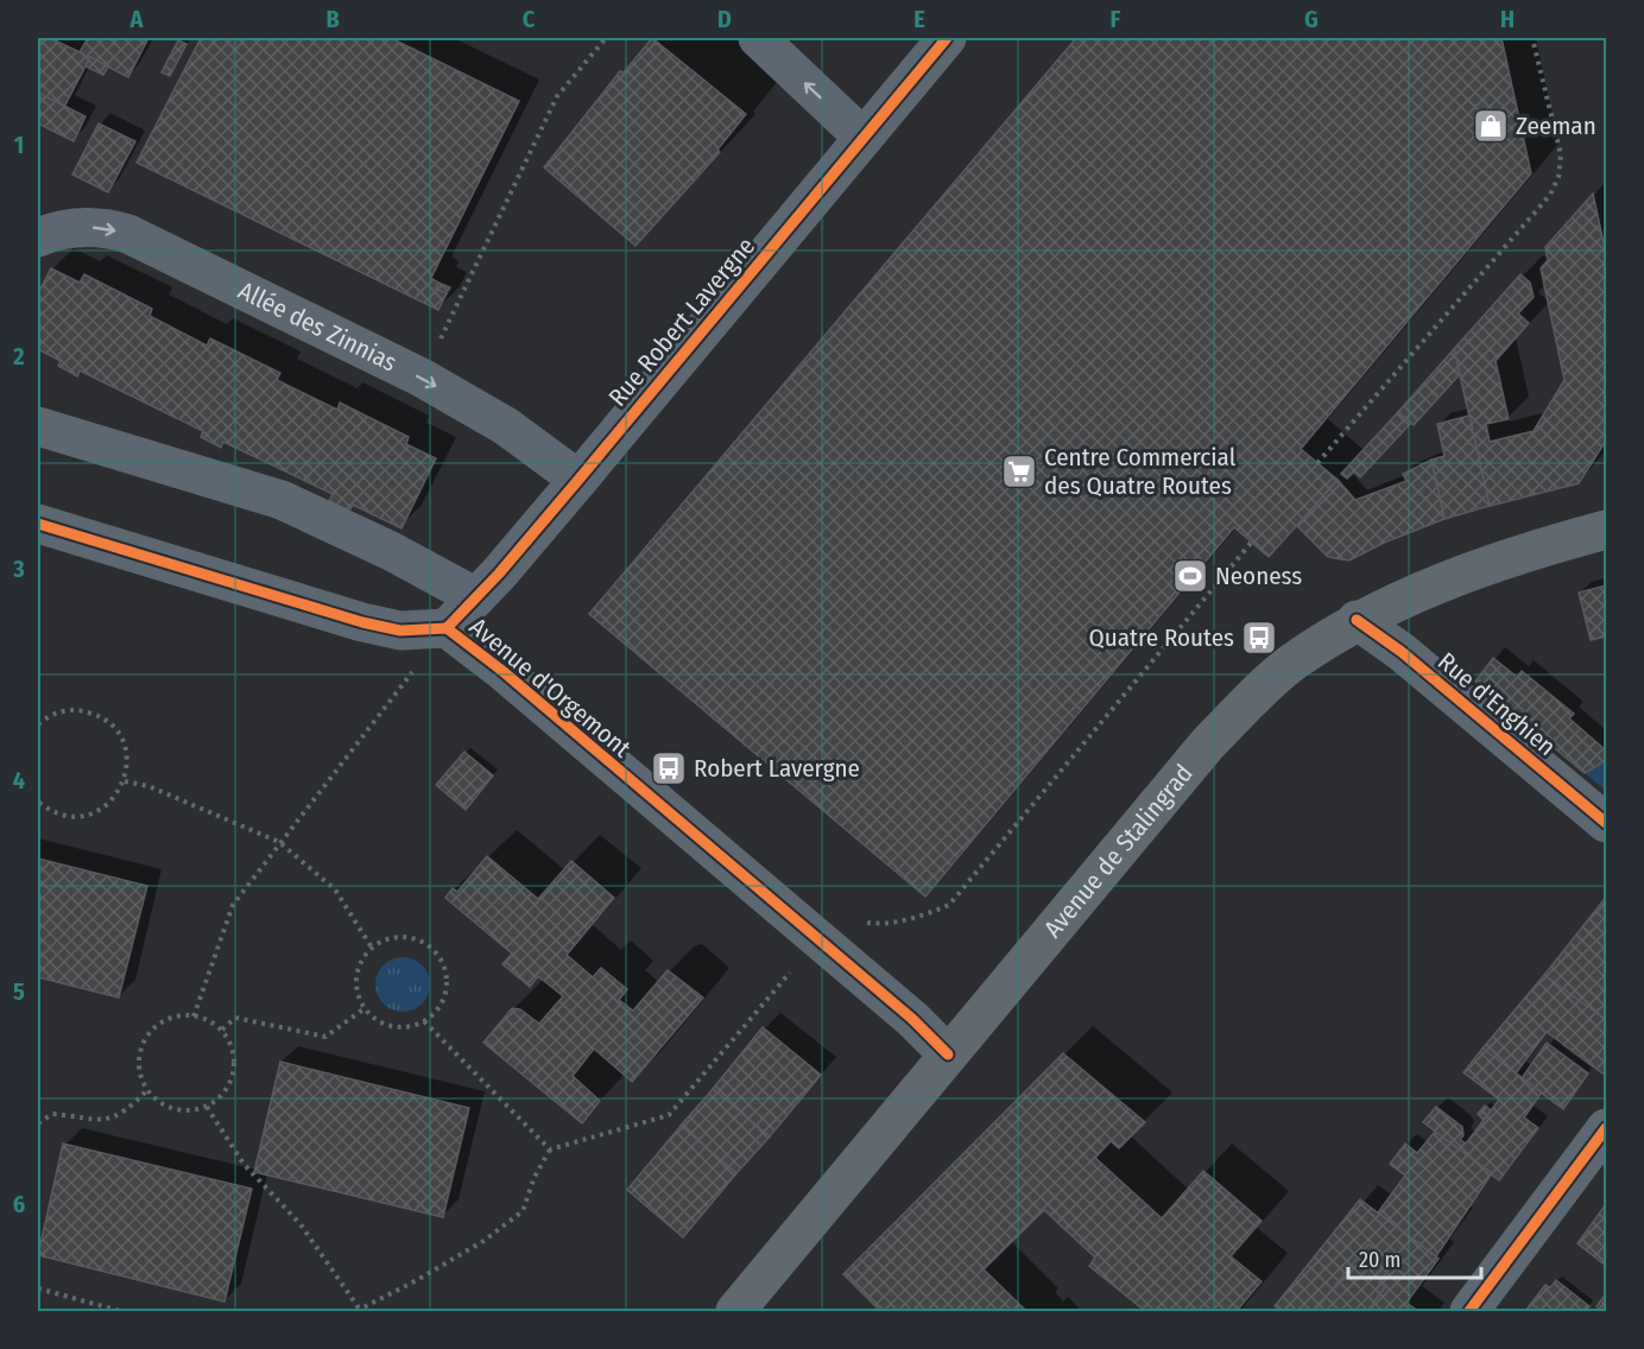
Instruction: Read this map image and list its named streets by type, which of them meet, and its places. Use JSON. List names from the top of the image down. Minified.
{"streets":{"main road":["Avenue de Stalingrad"],"street":["Rue Robert Lavergne","Allée des Zinnias","Avenue d'Orgemont","Rue d'Enghien"]},"crossings":[["Rue Robert Lavergne","Allée des Zinnias"],["Rue Robert Lavergne","Avenue d'Orgemont"],["Avenue d'Orgemont","Avenue de Stalingrad"],["Rue d'Enghien","Avenue de Stalingrad"]],"places":{"shop":["Zeeman"],"supermarket":["Centre Commercial des Quatre Routes"],"sports":["Neoness"],"bus stop":["Quatre Routes","Robert Lavergne"]},"scale_bar":"20 m","grid":{"columns":["A","B","C","D","E","F","G","H"],"rows":["1","2","3","4","5","6"]}}
